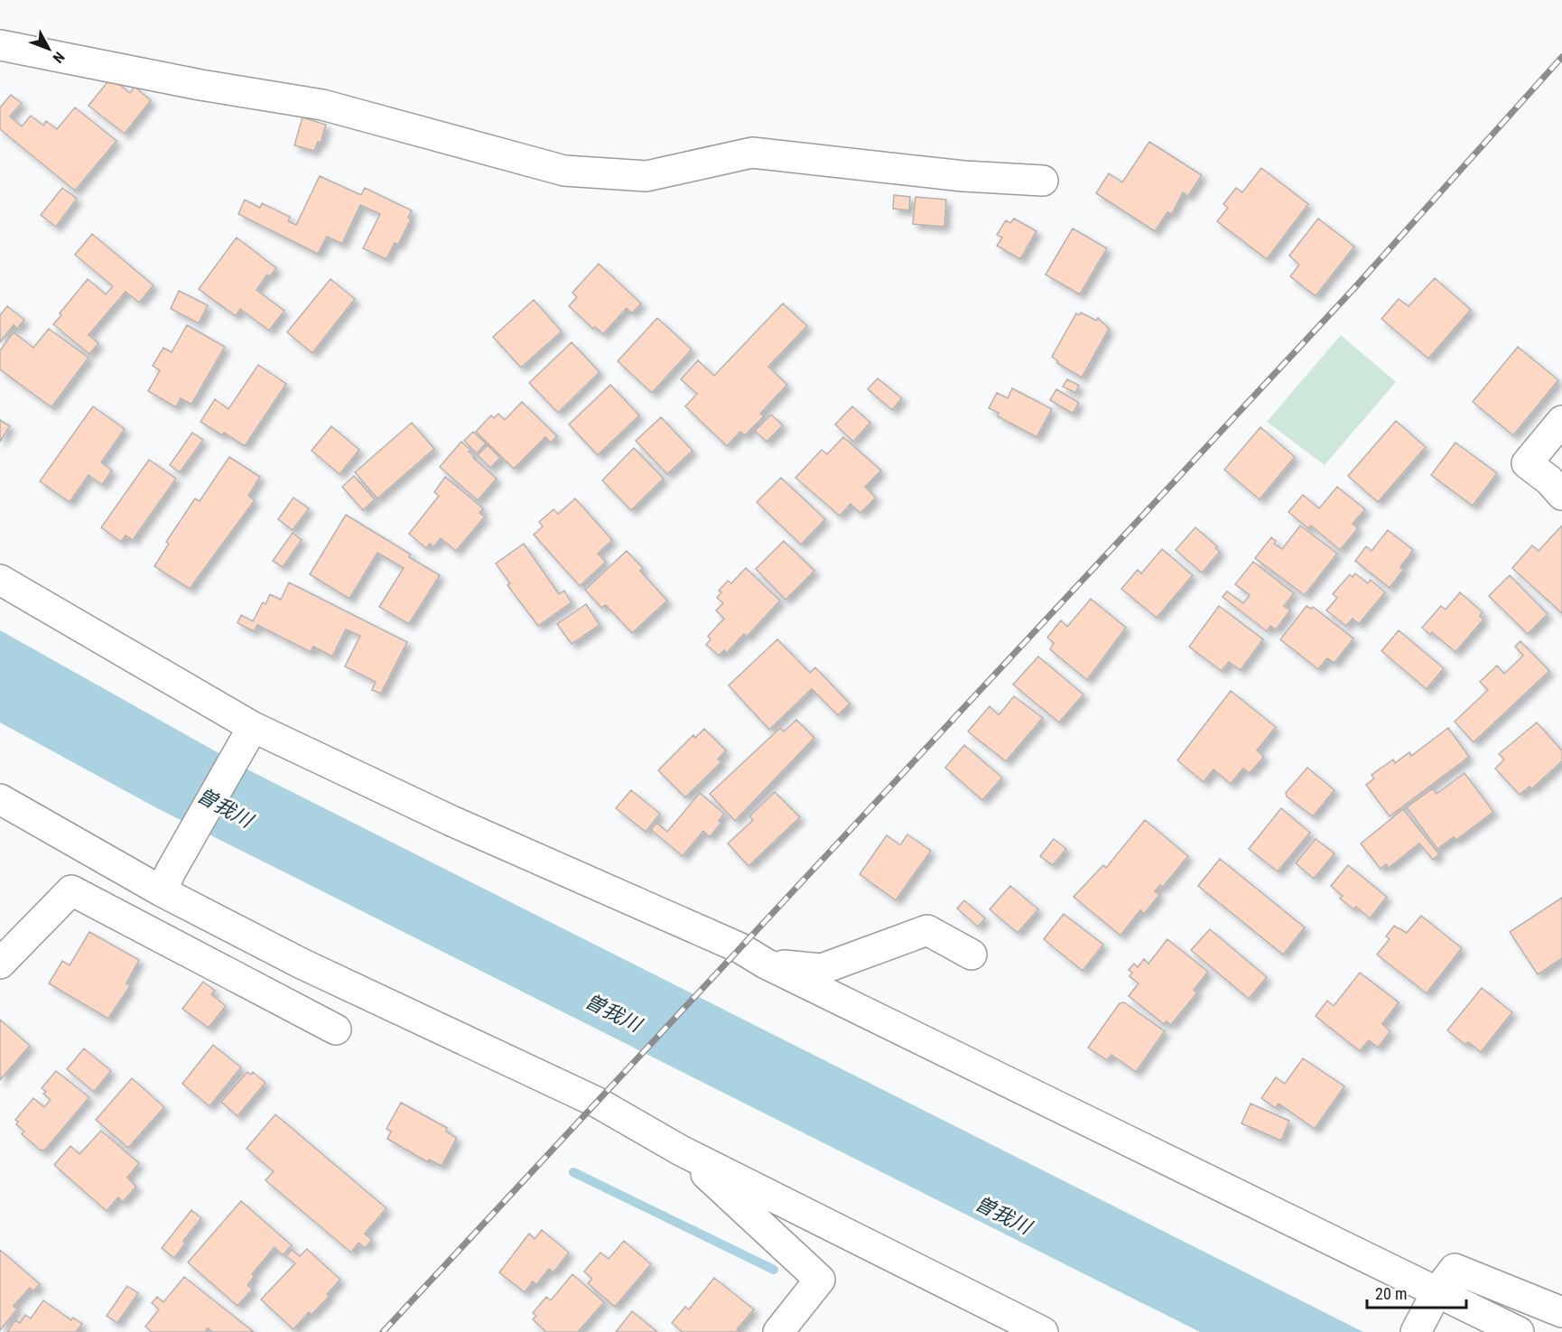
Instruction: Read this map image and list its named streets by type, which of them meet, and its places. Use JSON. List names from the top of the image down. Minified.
{"water":["曽我川"],"scale_bar":"20 m","north":"bottom right"}
